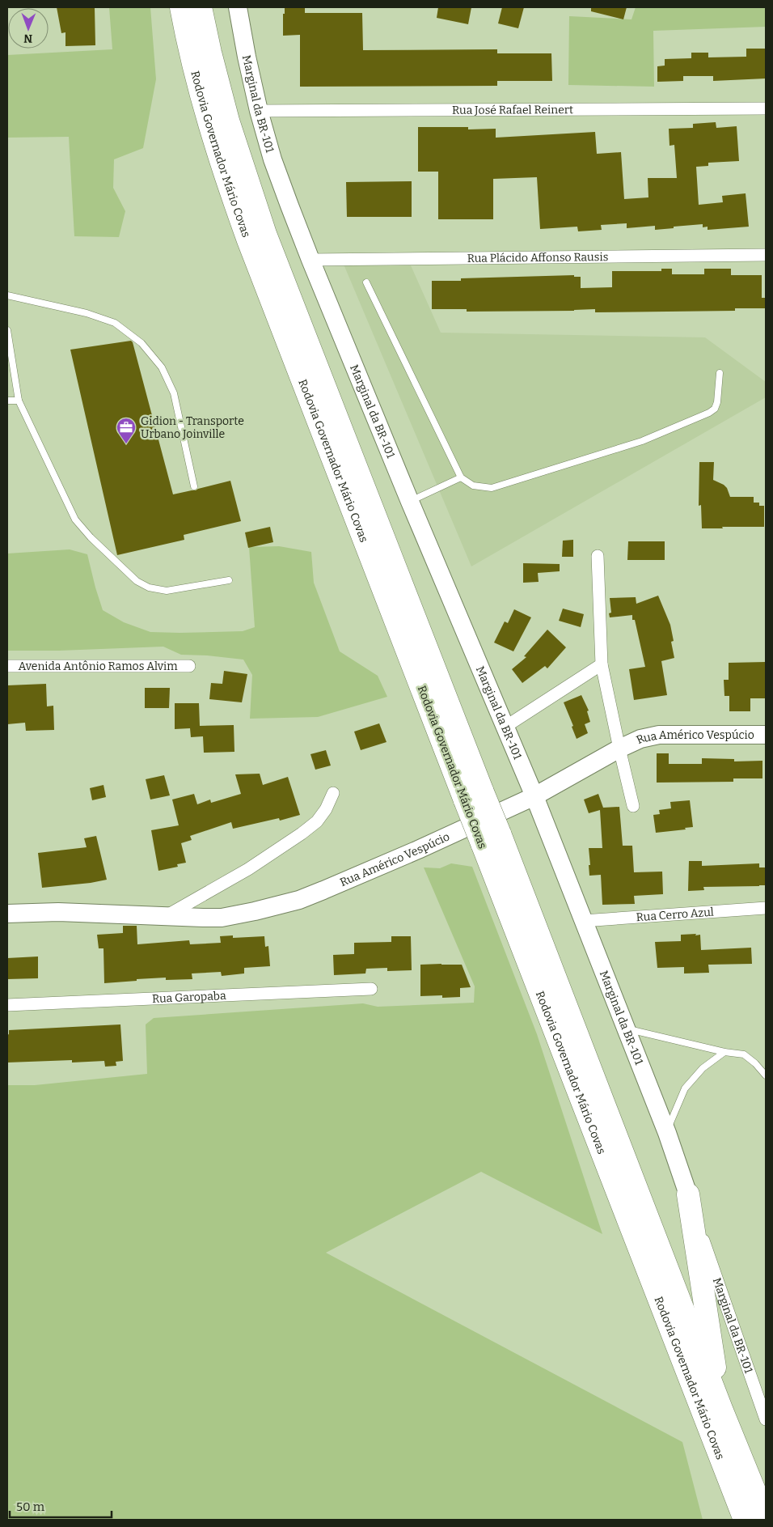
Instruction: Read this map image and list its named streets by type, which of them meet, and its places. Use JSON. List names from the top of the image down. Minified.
{"streets":{"highway":["Rodovia Governador Mário Covas"],"main road":["Marginal da BR-101","Rua Américo Vespúcio"],"street":["Rua José Rafael Reinert","Rua Plácido Affonso Rausis","Avenida Antônio Ramos Alvim","Rua Cerro Azul","Rua Garopaba"]},"crossings":[["Marginal da BR-101","Rua José Rafael Reinert"],["Marginal da BR-101","Rua Plácido Affonso Rausis"],["Marginal da BR-101","Rua Américo Vespúcio"],["Marginal da BR-101","Rua Cerro Azul"]],"places":{"office":["Gidion - Transporte Urbano Joinville"]},"scale_bar":"50 m","north":"bottom"}
